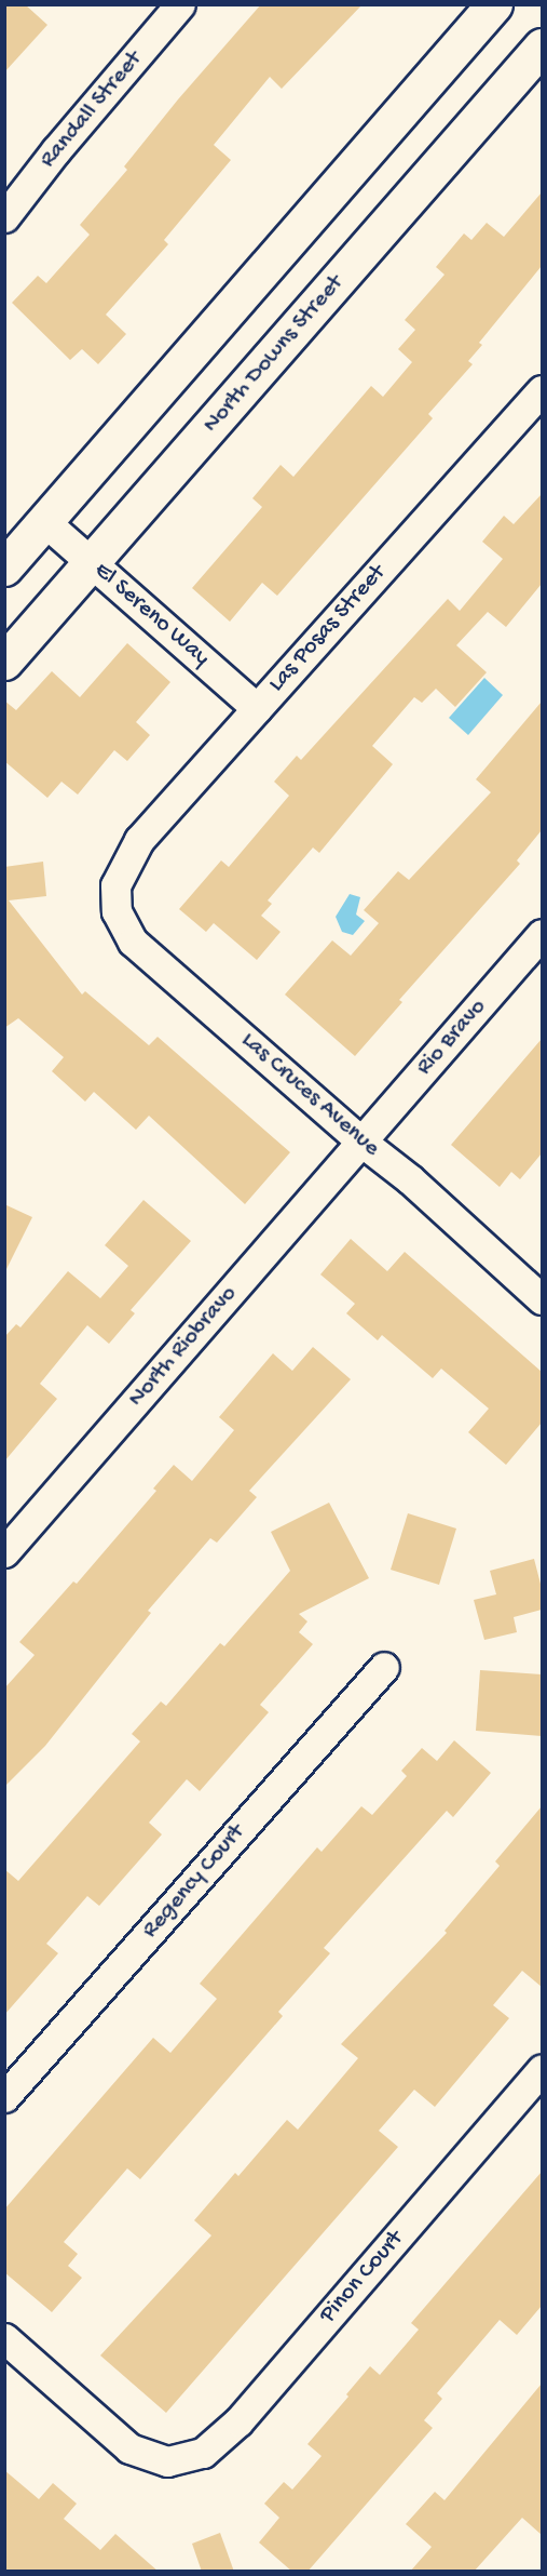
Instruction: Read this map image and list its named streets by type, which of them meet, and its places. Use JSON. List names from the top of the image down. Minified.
{"streets":{"main road":["North Downs Street"],"street":["Randall Street","El Sereno Way","Las Posas Street","Rio Bravo","Las Cruces Avenue","North Riobravo","Regency Court","Pinon Court"]},"crossings":[["North Downs Street","El Sereno Way"],["El Sereno Way","Las Posas Street"],["Las Posas Street","Las Cruces Avenue"],["Rio Bravo","Las Cruces Avenue"],["Rio Bravo","North Riobravo"],["Las Cruces Avenue","North Riobravo"]]}
